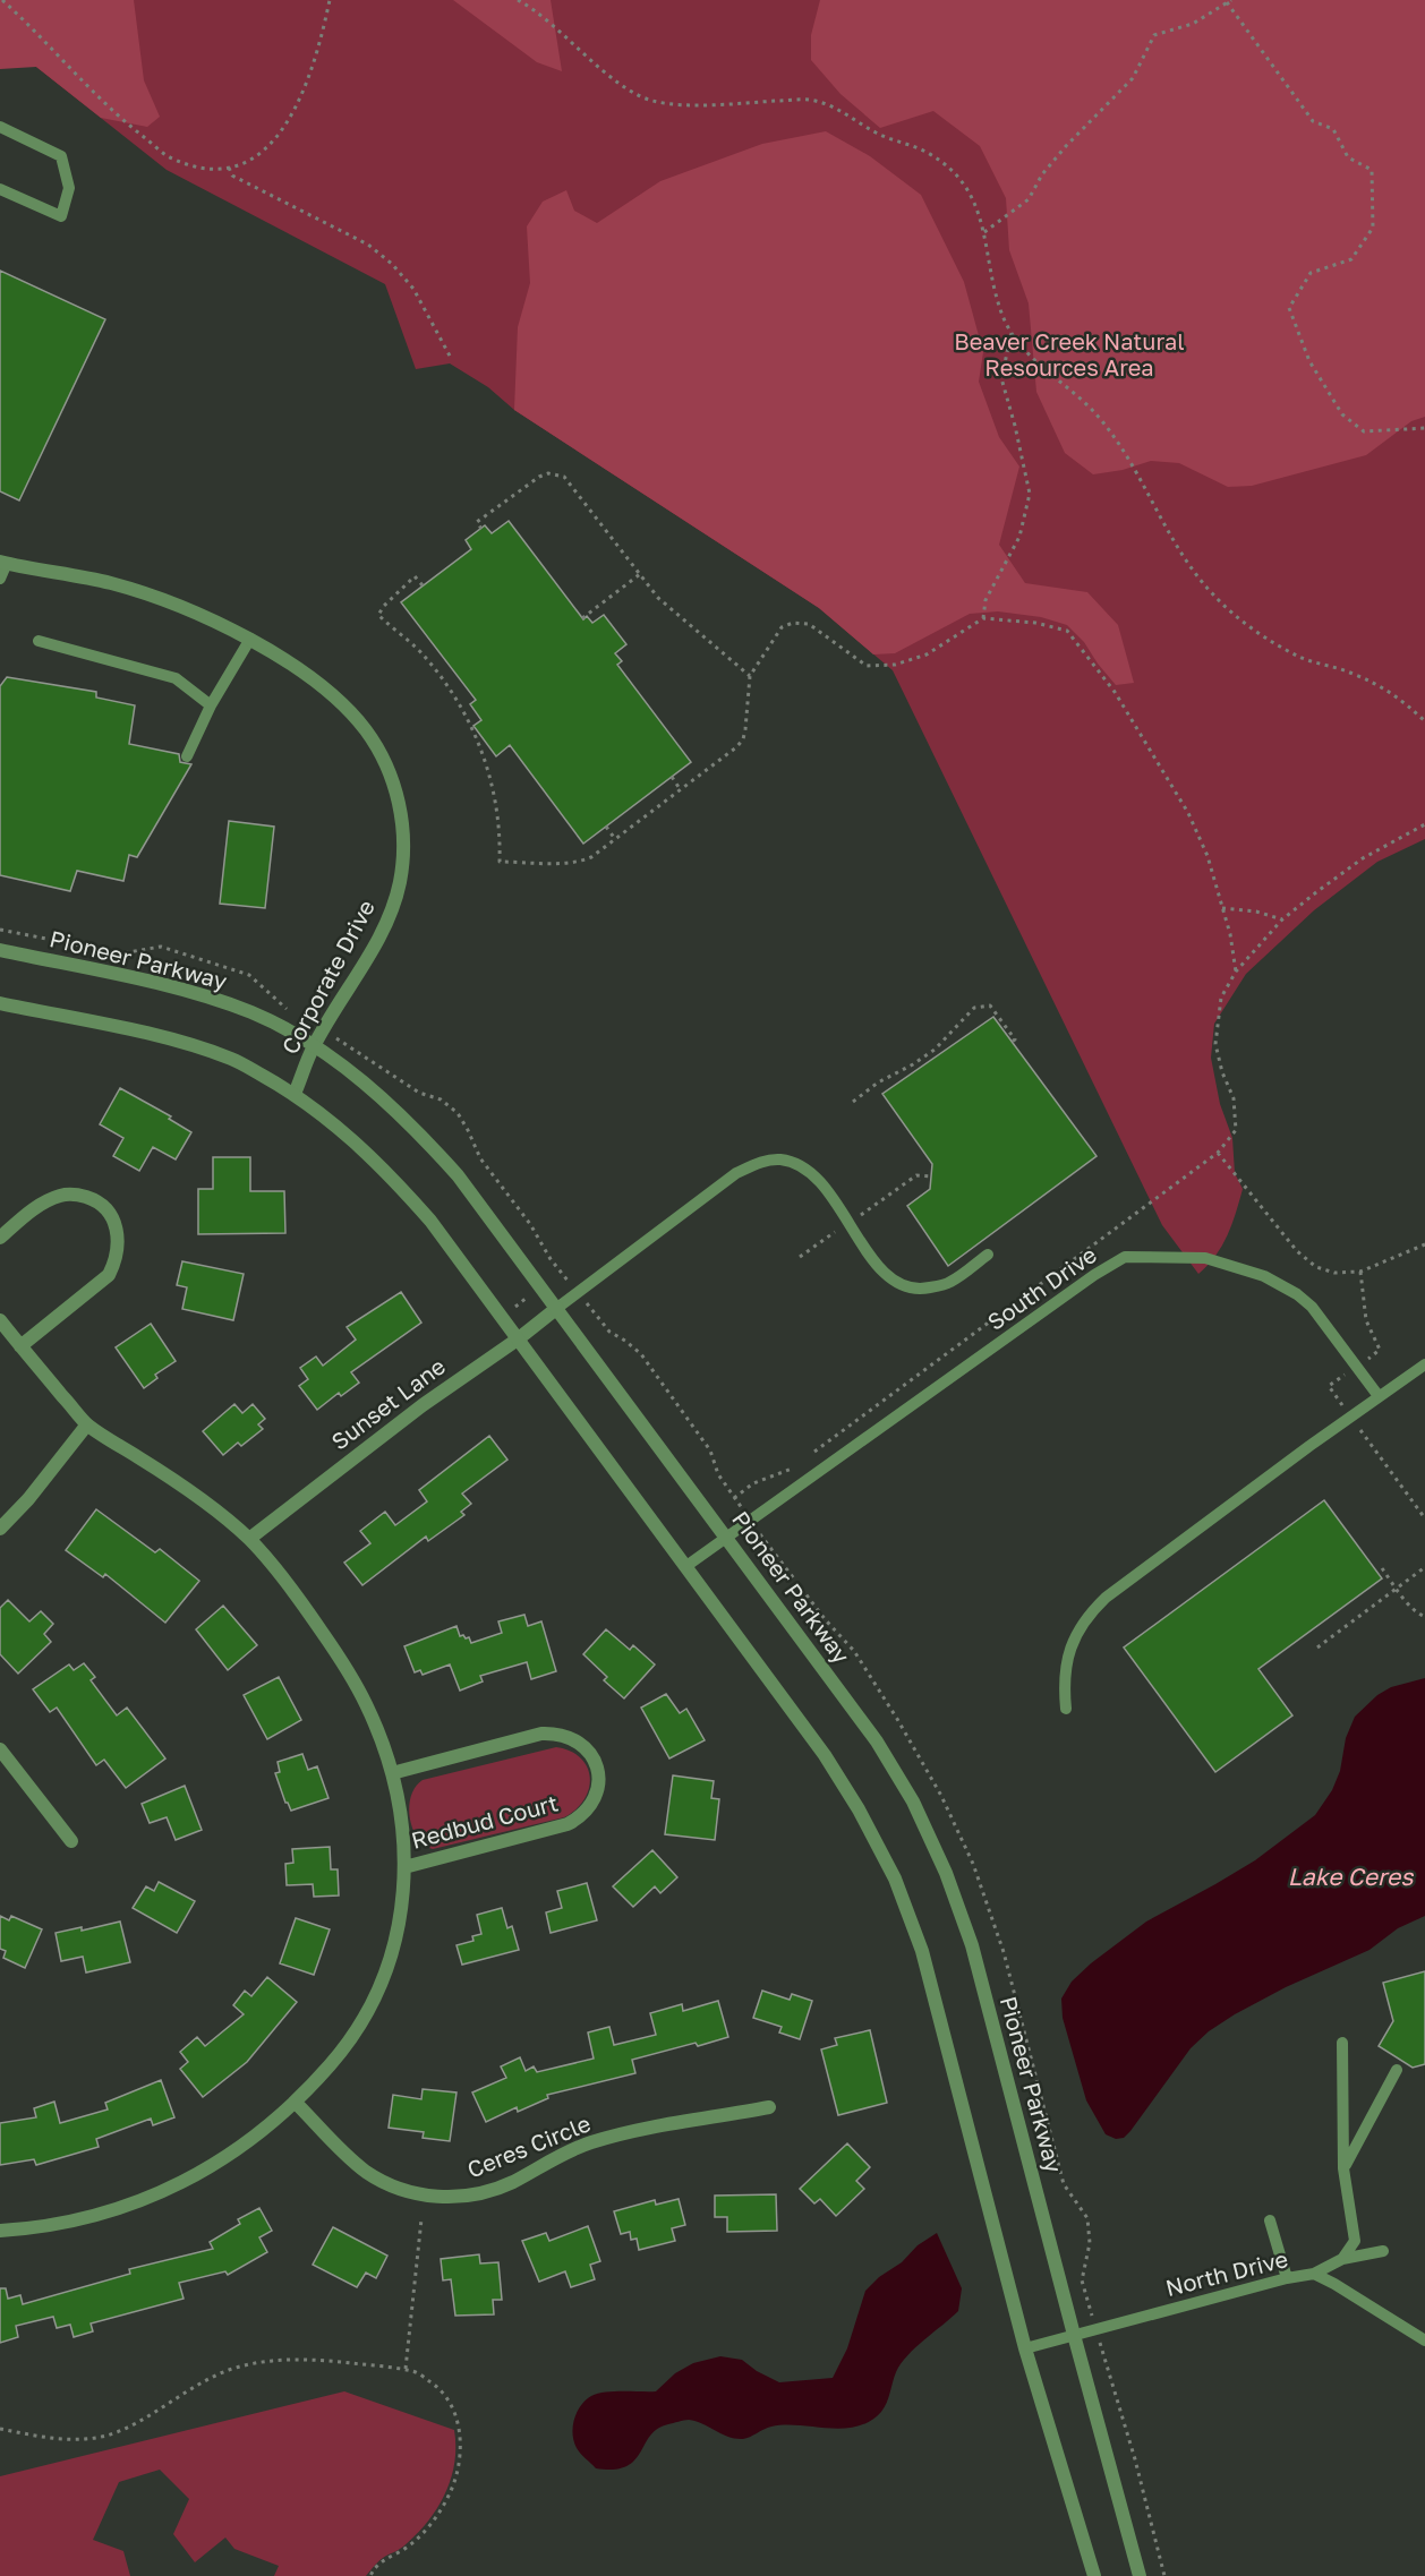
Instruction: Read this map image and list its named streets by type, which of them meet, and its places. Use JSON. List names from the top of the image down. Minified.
{"streets":{"street":["Pioneer Parkway","Corporate Drive","Sunset Lane","Redbud Court","Ceres Circle"],"lane":["South Drive","North Drive"]},"crossings":[["Pioneer Parkway","Corporate Drive"],["Pioneer Parkway","South Drive"],["Pioneer Parkway","Sunset Lane"],["Pioneer Parkway","North Drive"]],"water":["Lake Ceres"],"parks":["Beaver Creek Natural Resources Area"]}
